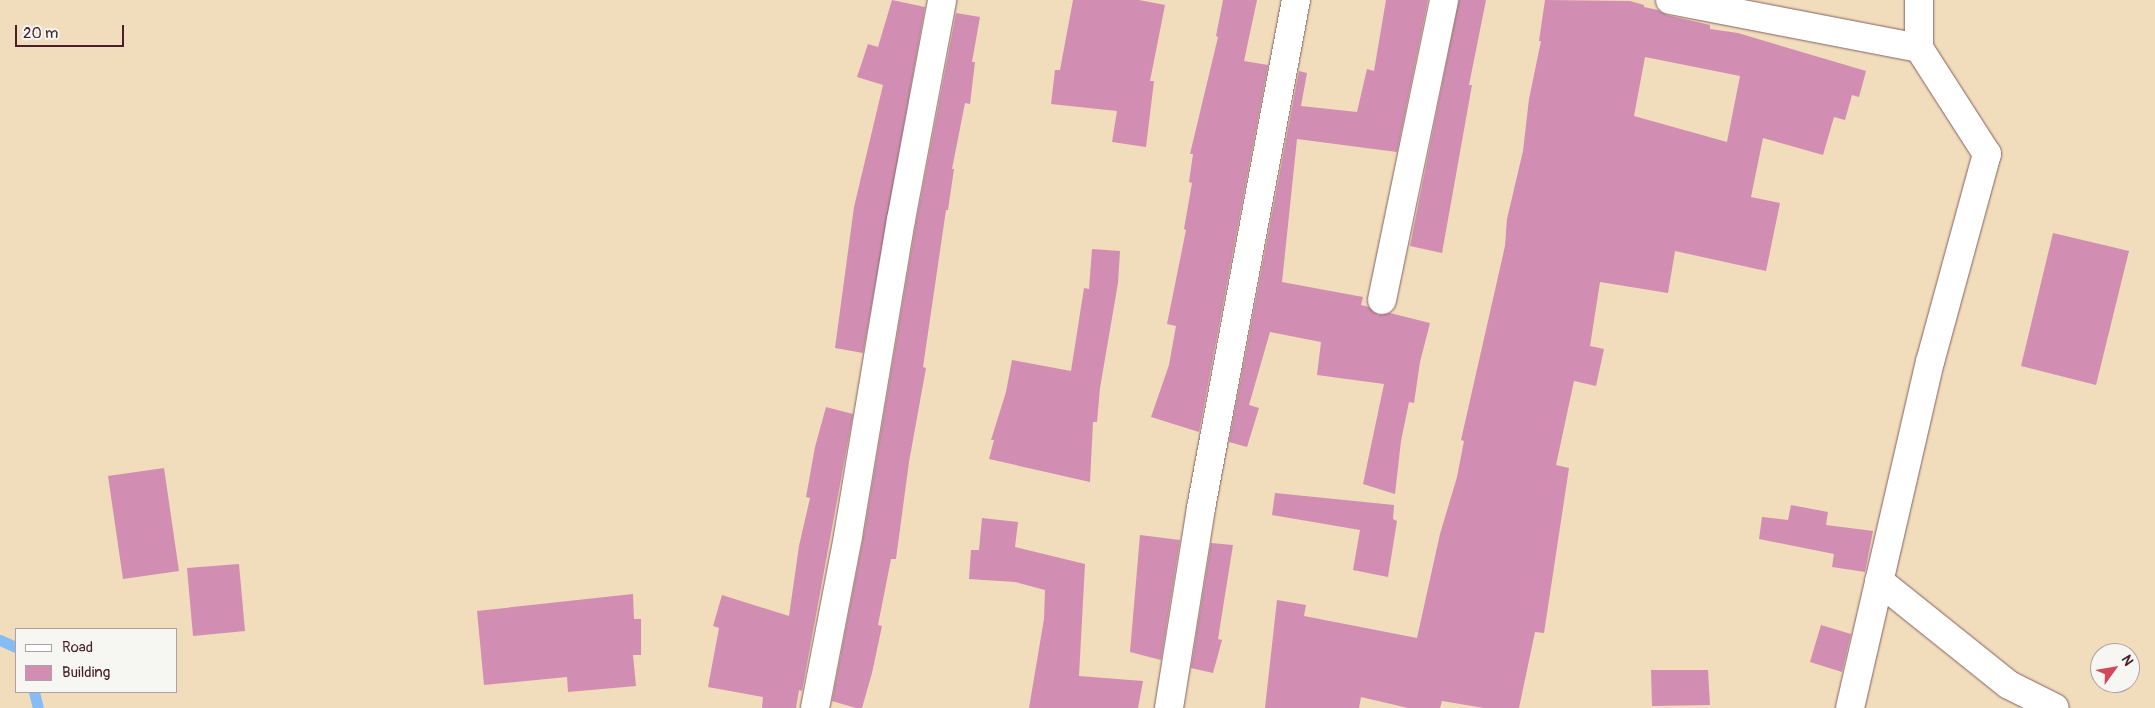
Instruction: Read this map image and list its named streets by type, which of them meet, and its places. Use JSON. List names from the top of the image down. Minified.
{"legend":["Road","Building"],"scale_bar":"20 m","north":"top right"}
